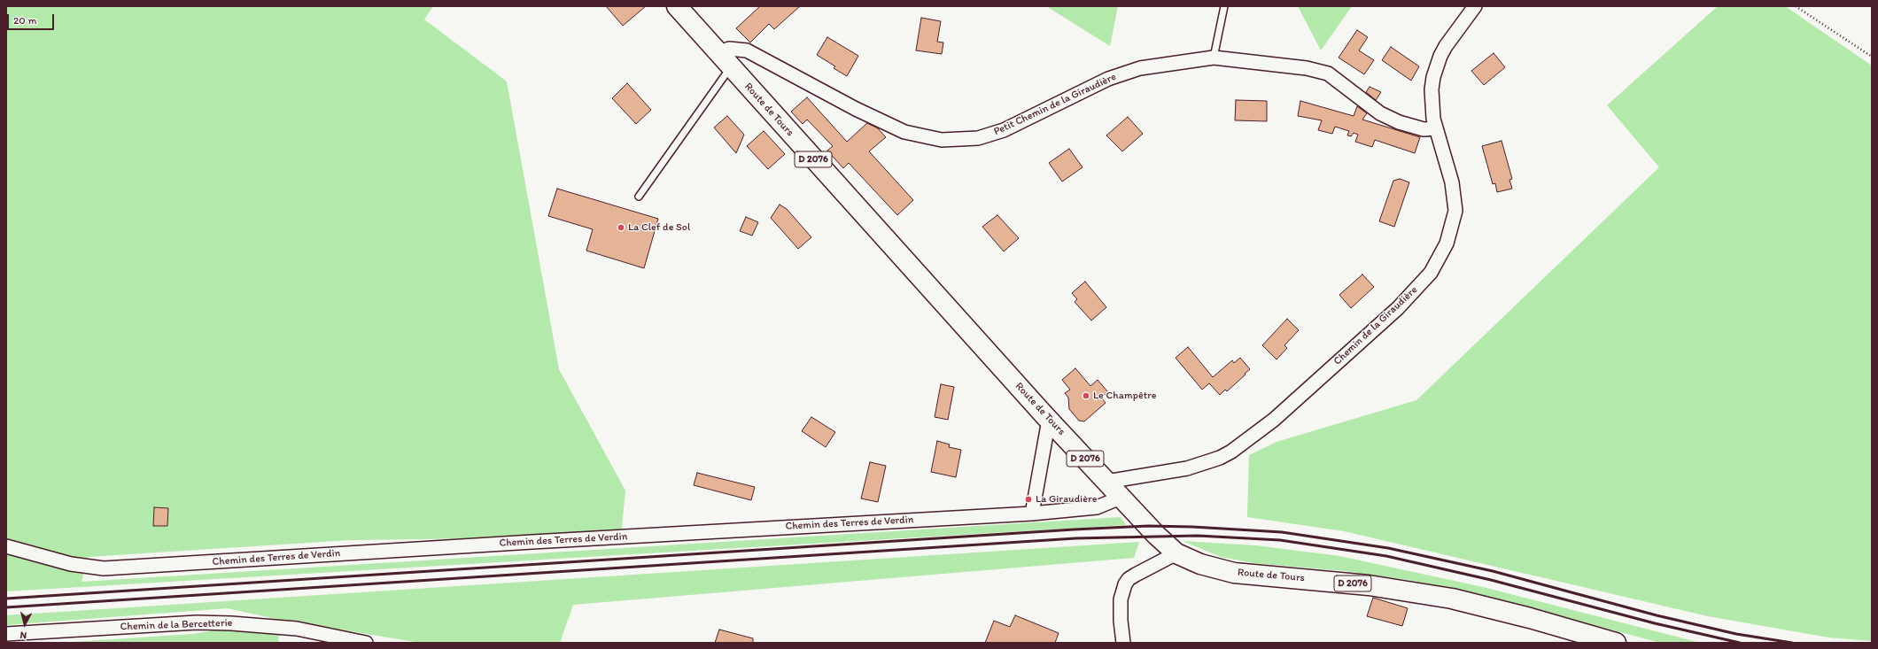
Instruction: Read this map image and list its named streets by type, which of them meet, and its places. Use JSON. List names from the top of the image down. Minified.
{"streets":{"main road":["Route de Tours","D 2076"],"street":["Petit Chemin de la Giraudière","Chemin de la Giraudière","Chemin des Terres de Verdin","Chemin de la Bercetterie"]},"crossings":[["Petit Chemin de la Giraudière","Route de Tours"],["Petit Chemin de la Giraudière","Chemin de la Giraudière"],["Route de Tours","Chemin de la Giraudière"],["Route de Tours","Chemin des Terres de Verdin"]],"places":["La Clef de Sol","Le Champêtre","La Giraudière"],"scale_bar":"20 m","north":"bottom"}
